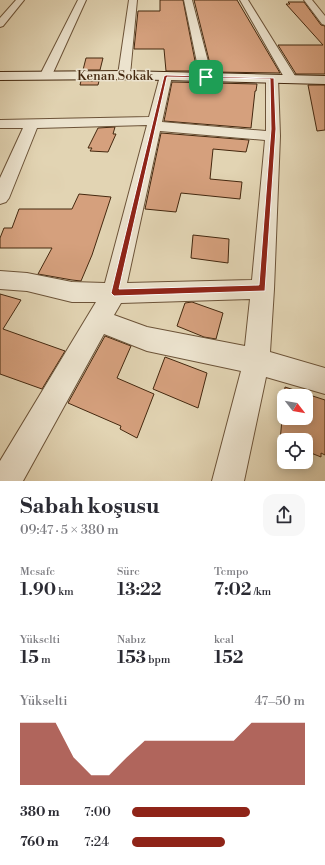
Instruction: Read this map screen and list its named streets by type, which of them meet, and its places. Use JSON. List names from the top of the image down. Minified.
{"streets":{"street":["Kenan Sokak"]},"north":"bottom right","page":{"heading":["Sabah koşusu","09:47 · 5 × 380 m"],"stats":[["Mesafe","1.90 km"],["Süre","13:22"],["Tempo","7:02 /km"],["Yükselti","15 m"],["Nabız","153 bpm"],["kcal","152"]],"chart":["Yükselti","47–50 m"],"list":[{"name":"380 m","note":"7:00"},{"name":"760 m","note":"7:24"}]}}
